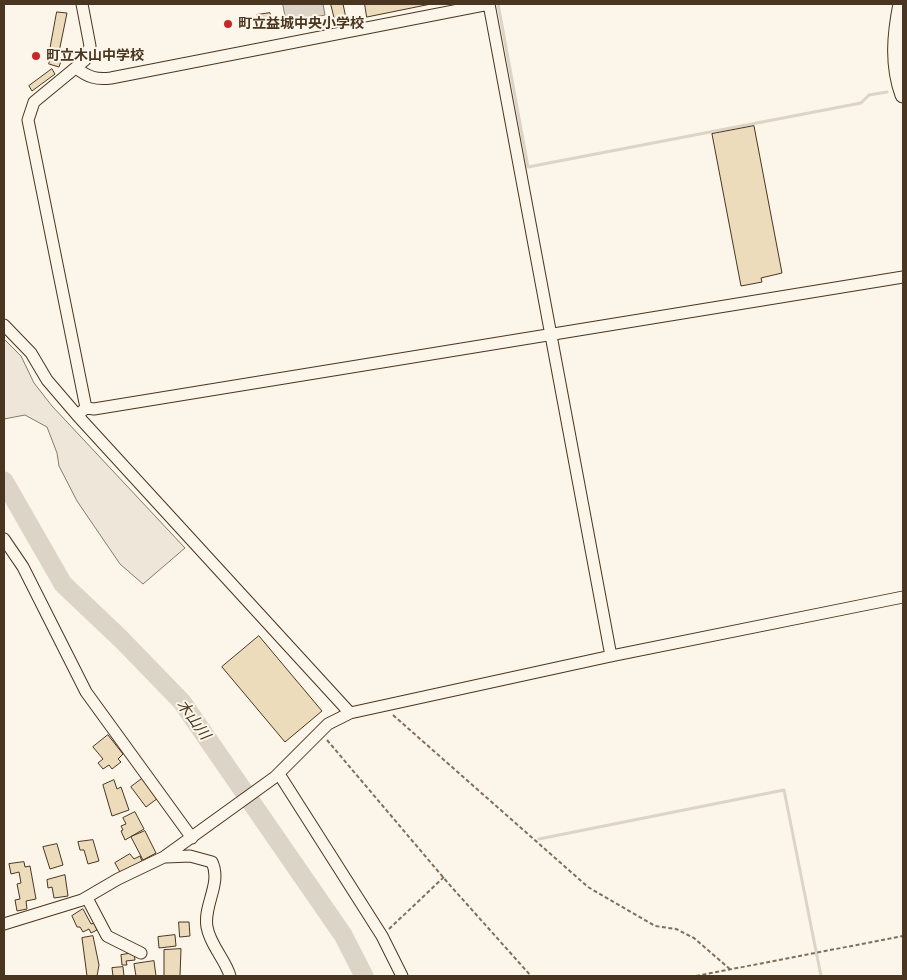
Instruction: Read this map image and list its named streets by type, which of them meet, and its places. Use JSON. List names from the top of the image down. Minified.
{"water":["木山川"],"places":["町立益城中央小学校","町立木山中学校"]}
